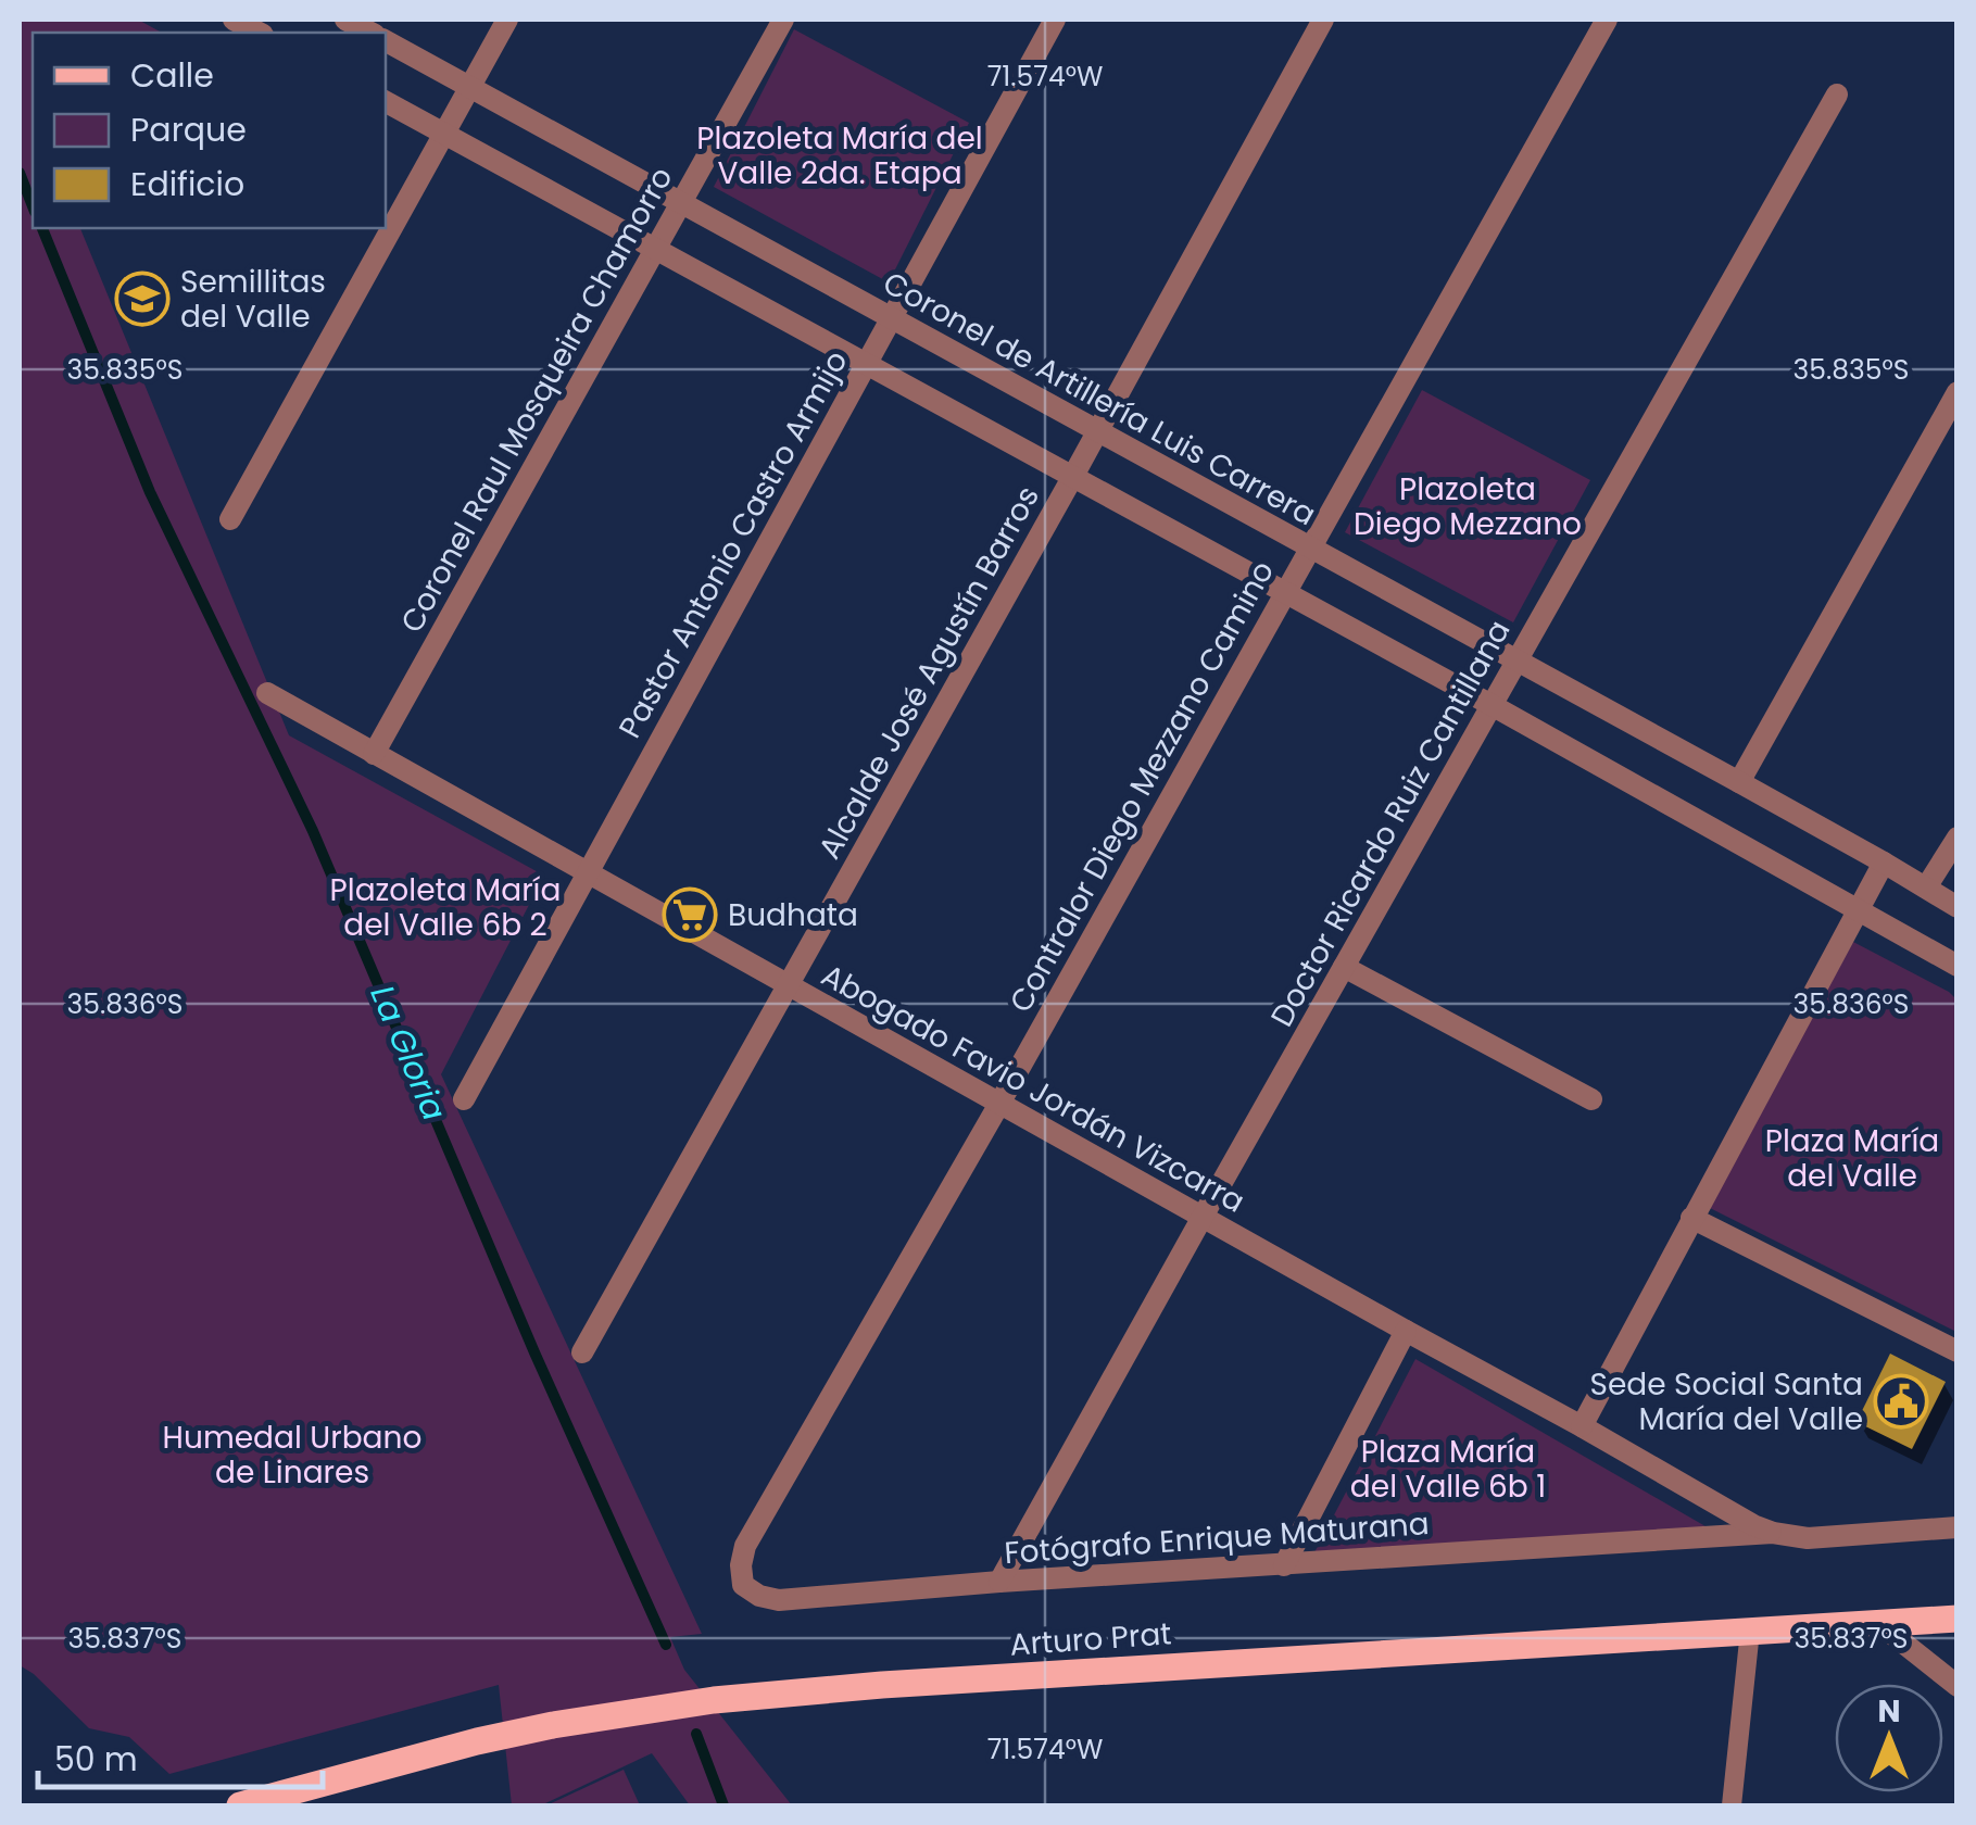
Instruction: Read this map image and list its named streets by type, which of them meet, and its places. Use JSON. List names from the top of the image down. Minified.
{"streets":{"main road":["Arturo Prat"],"street":["Coronel de Artillería Luis Carrera","Coronel Raul Mosqueira Chamorro","Pastor Antonio Castro Armijo","Alcalde José Agustín Barros","Contralor Diego Mezzano Camino","Doctor Ricardo Ruiz Cantillana","Abogado Favio Jordán Vizcarra","Fotógrafo Enrique Maturana"]},"crossings":[["Coronel de Artillería Luis Carrera","Coronel Raul Mosqueira Chamorro"],["Coronel de Artillería Luis Carrera","Pastor Antonio Castro Armijo"],["Coronel de Artillería Luis Carrera","Alcalde José Agustín Barros"],["Coronel de Artillería Luis Carrera","Contralor Diego Mezzano Camino"],["Coronel de Artillería Luis Carrera","Doctor Ricardo Ruiz Cantillana"],["Coronel Raul Mosqueira Chamorro","Abogado Favio Jordán Vizcarra"],["Pastor Antonio Castro Armijo","Abogado Favio Jordán Vizcarra"],["Alcalde José Agustín Barros","Abogado Favio Jordán Vizcarra"],["Contralor Diego Mezzano Camino","Abogado Favio Jordán Vizcarra"],["Contralor Diego Mezzano Camino","Fotógrafo Enrique Maturana"],["Doctor Ricardo Ruiz Cantillana","Abogado Favio Jordán Vizcarra"],["Doctor Ricardo Ruiz Cantillana","Fotógrafo Enrique Maturana"],["Abogado Favio Jordán Vizcarra","Fotógrafo Enrique Maturana"]],"water":["La Gloria"],"parks":["Plazoleta María del Valle 2da. Etapa","Plazoleta Diego Mezzano","Plazoleta María del Valle 6b 2","Plaza María del Valle","Humedal Urbano de Linares","Plaza María del Valle 6b 1"],"places":{"school or university":["Semillitas del Valle"],"supermarket":["Budhata"],"public building":["Sede Social Santa María del Valle"]},"legend":["Calle","Parque","Edificio"],"scale_bar":"50 m","north":"top","coordinates":["71.574°W","35.835°S","35.836°S","35.837°S"]}
